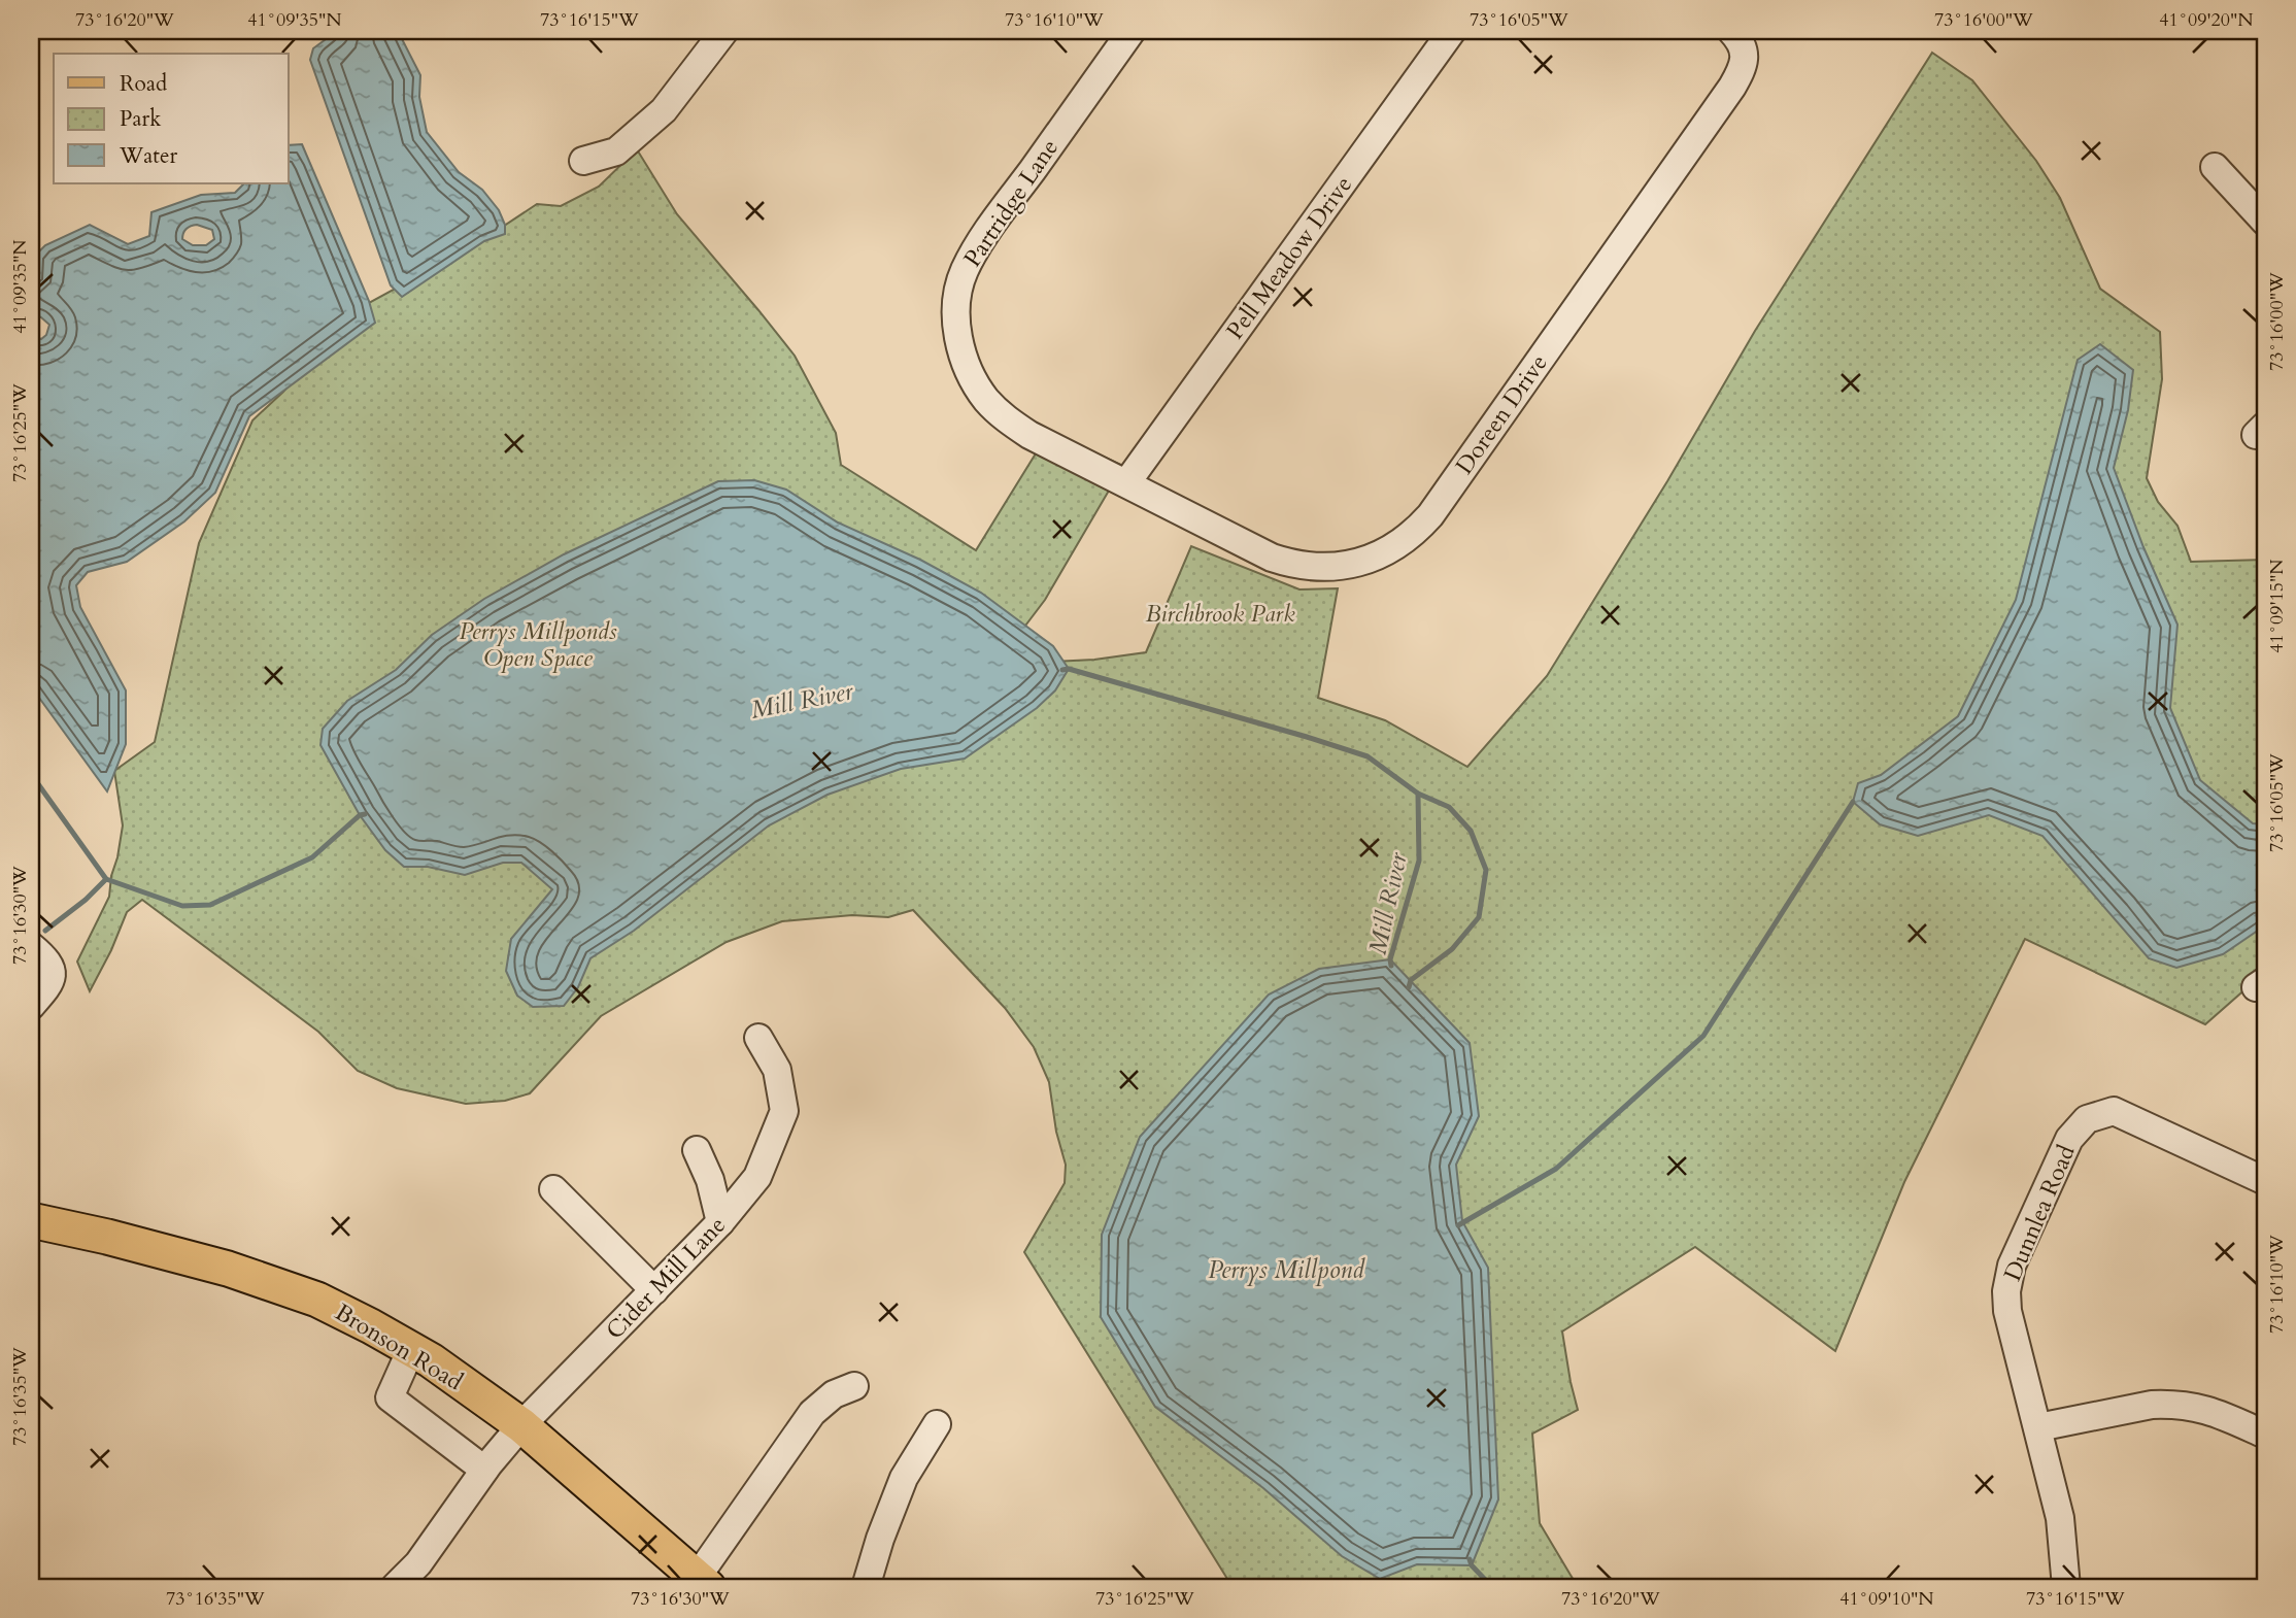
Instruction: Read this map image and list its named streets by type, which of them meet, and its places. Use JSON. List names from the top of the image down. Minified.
{"streets":{"main road":["Bronson Road"],"street":["Partridge Lane","Pell Meadow Drive","Doreen Drive","Dunnlea Road","Cider Mill Lane"]},"crossings":[["Partridge Lane","Pell Meadow Drive"],["Partridge Lane","Doreen Drive"],["Pell Meadow Drive","Doreen Drive"],["Cider Mill Lane","Bronson Road"]],"water":["Mill River","Perrys Millpond"],"parks":["Birchbrook Park","Perrys Millponds Open Space"],"legend":["Road","Park","Water"],"coordinates":["73°16'20\"W","41°09'35\"N","73°16'15\"W","73°16'10\"W","73°16'05\"W","73°16'00\"W","41°09'20\"N","73°16'25\"W","41°09'15\"N","73°16'30\"W","73°16'35\"W","41°09'10\"N"]}
